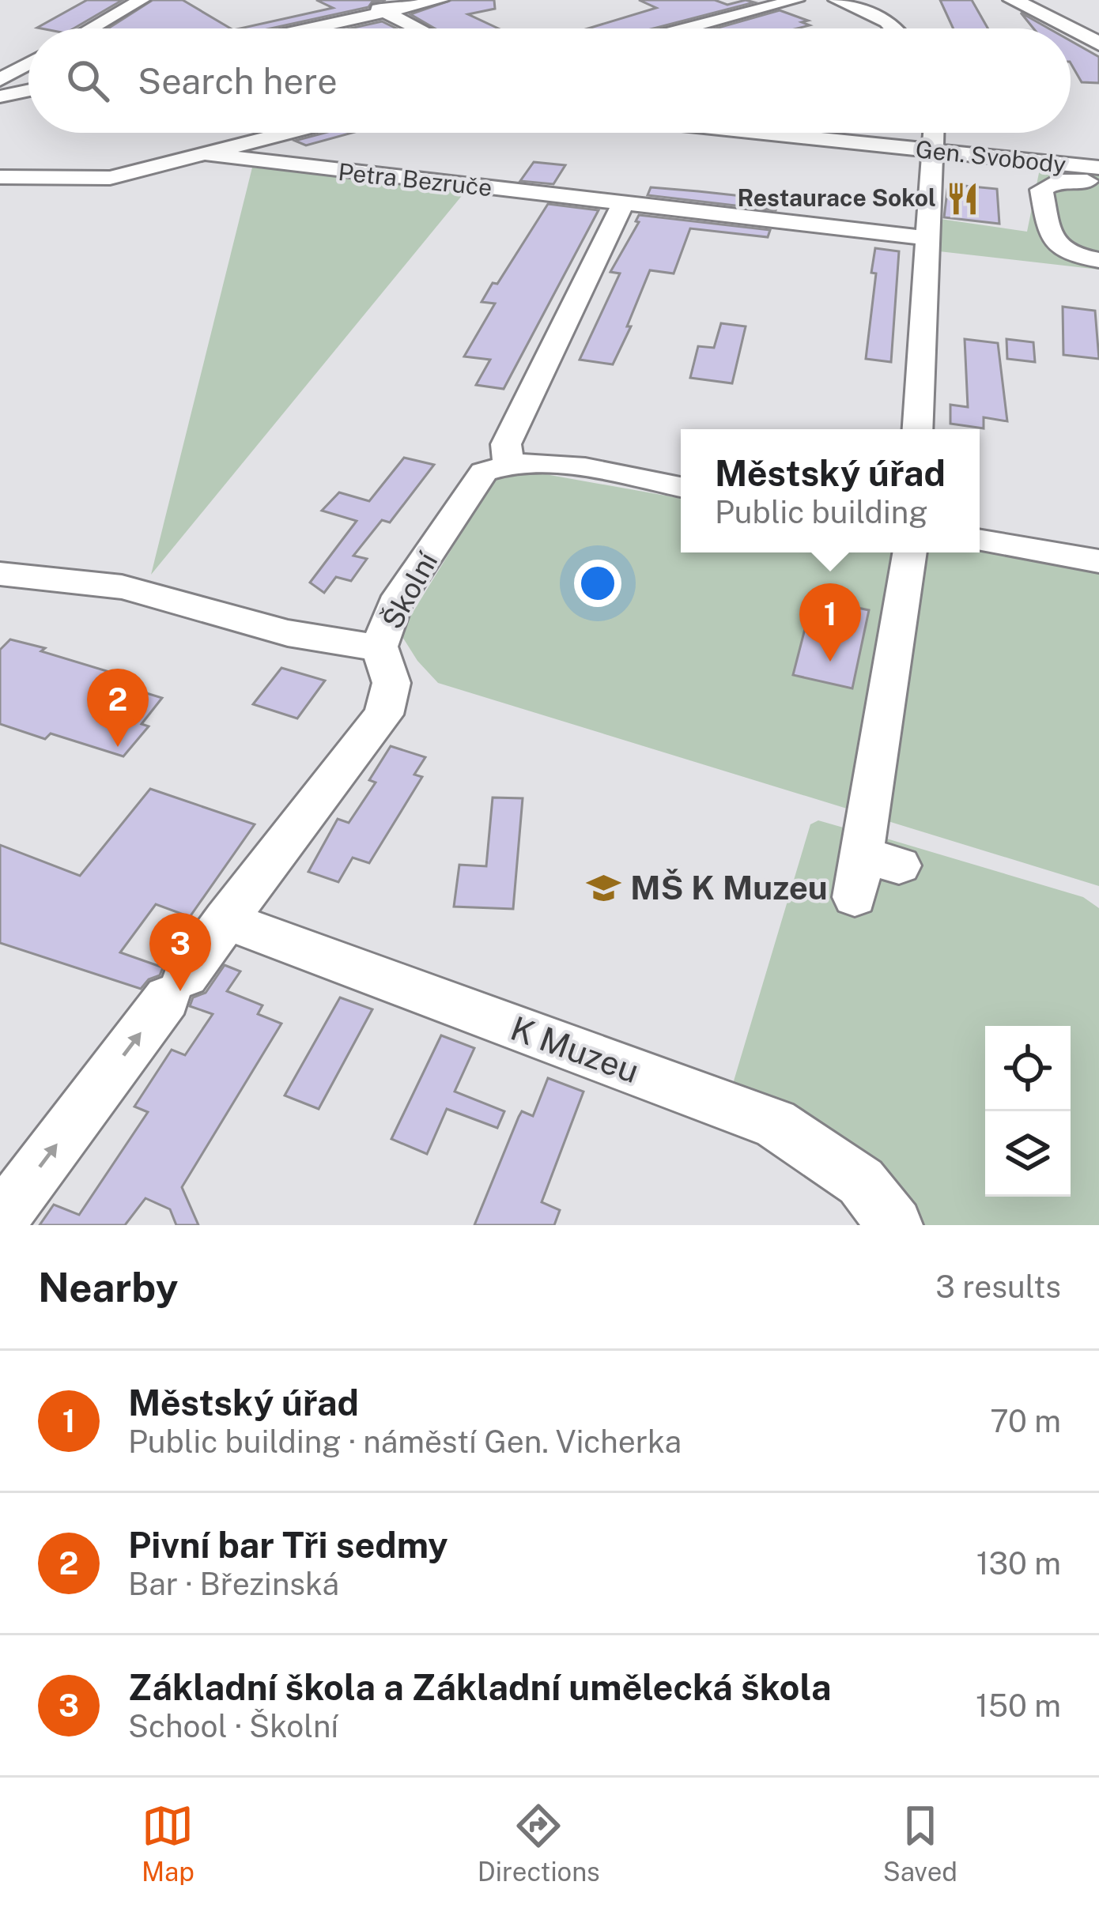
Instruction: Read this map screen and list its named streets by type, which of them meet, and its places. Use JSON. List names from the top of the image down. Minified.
{"streets":{"street":["Gen. Svobody","Petra Bezruče","Školní","K Muzeu"]},"crossings":[["Školní","K Muzeu"]],"one_way":["Školní"],"places":{"restaurant":["Restaurace Sokol"],"school or university":["MŠ K Muzeu"]},"page":{"search":"Search here","popup":["Městský úřad","Public building"],"pins":["1","2","3"],"heading":["Nearby","3 results"],"list":[{"mark":"1","name":"Městský úřad","note":"Public building · náměstí Gen. Vicherka","value":"70 m"},{"mark":"2","name":"Pivní bar Tři sedmy","note":"Bar · Březinská","value":"130 m"},{"mark":"3","name":"Základní škola a Základní umělecká škola","note":"School · Školní","value":"150 m"}],"nav":["Map","Directions","Saved"]}}
